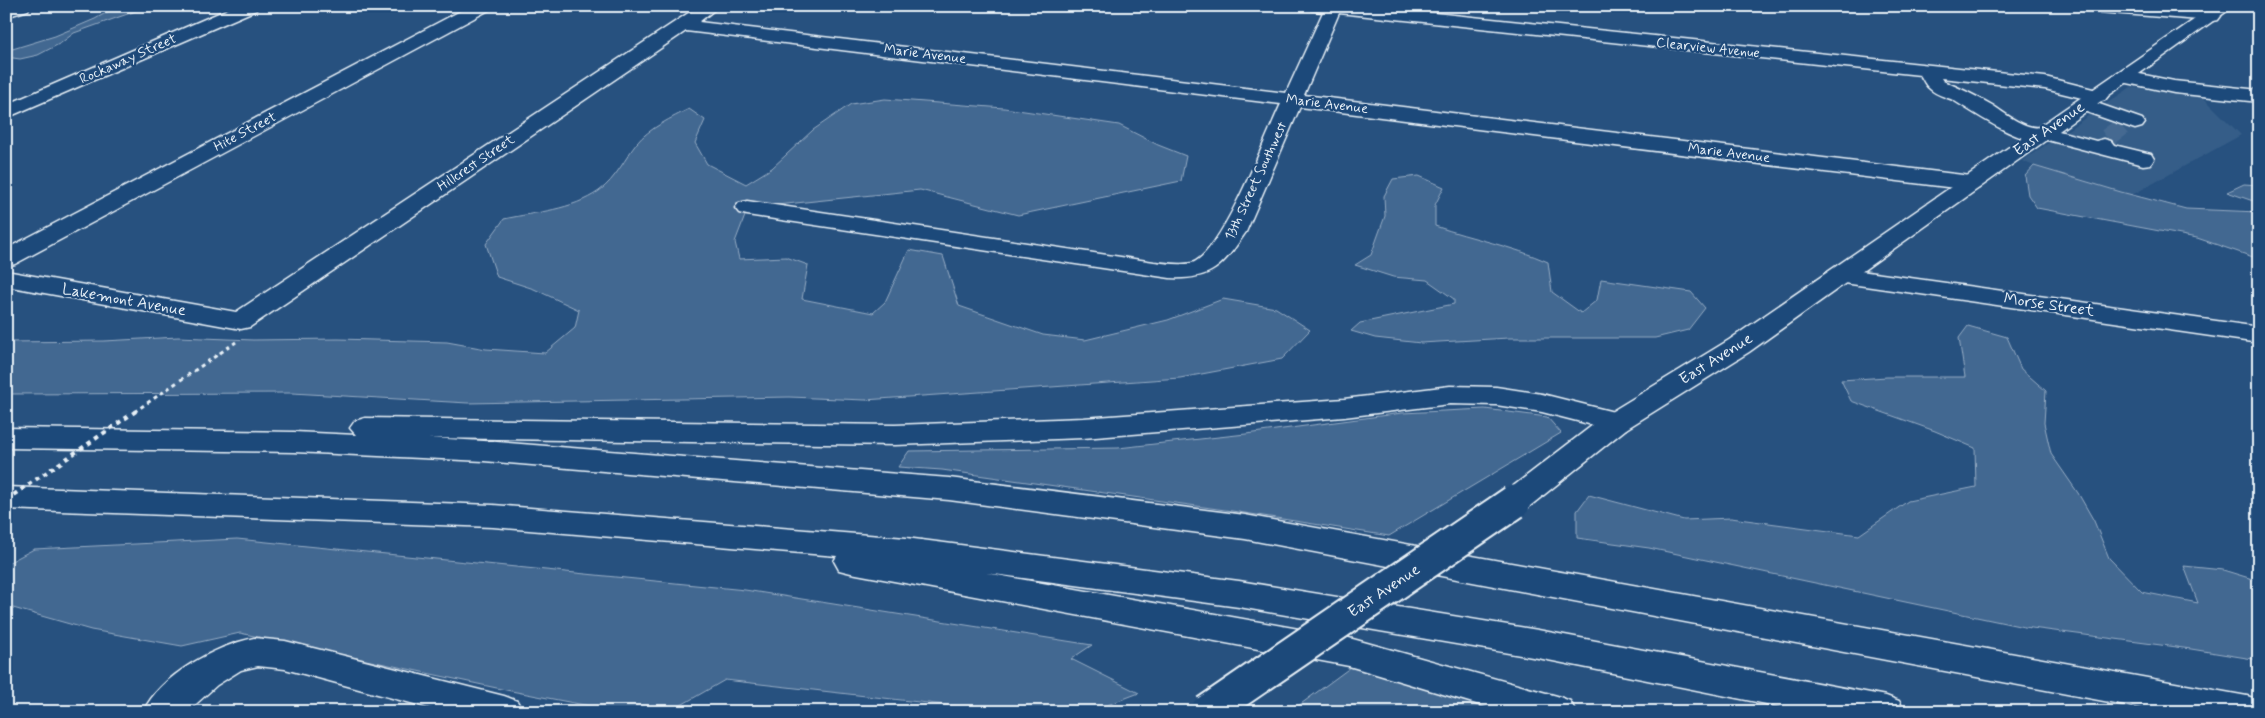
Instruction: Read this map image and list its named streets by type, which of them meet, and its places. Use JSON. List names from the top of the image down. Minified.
{"streets":{"main road":["Clearview Avenue","Marie Avenue","Rockaway Street","East Avenue","Hite Street","Hillcrest Street","13th Street Southwest","Lakemont Avenue","Morse Street"]},"crossings":[["Clearview Avenue","East Avenue"],["Clearview Avenue","13th Street Southwest"],["Marie Avenue","East Avenue"],["Marie Avenue","Hillcrest Street"],["Marie Avenue","13th Street Southwest"],["East Avenue","Morse Street"],["Hillcrest Street","Lakemont Avenue"]]}
